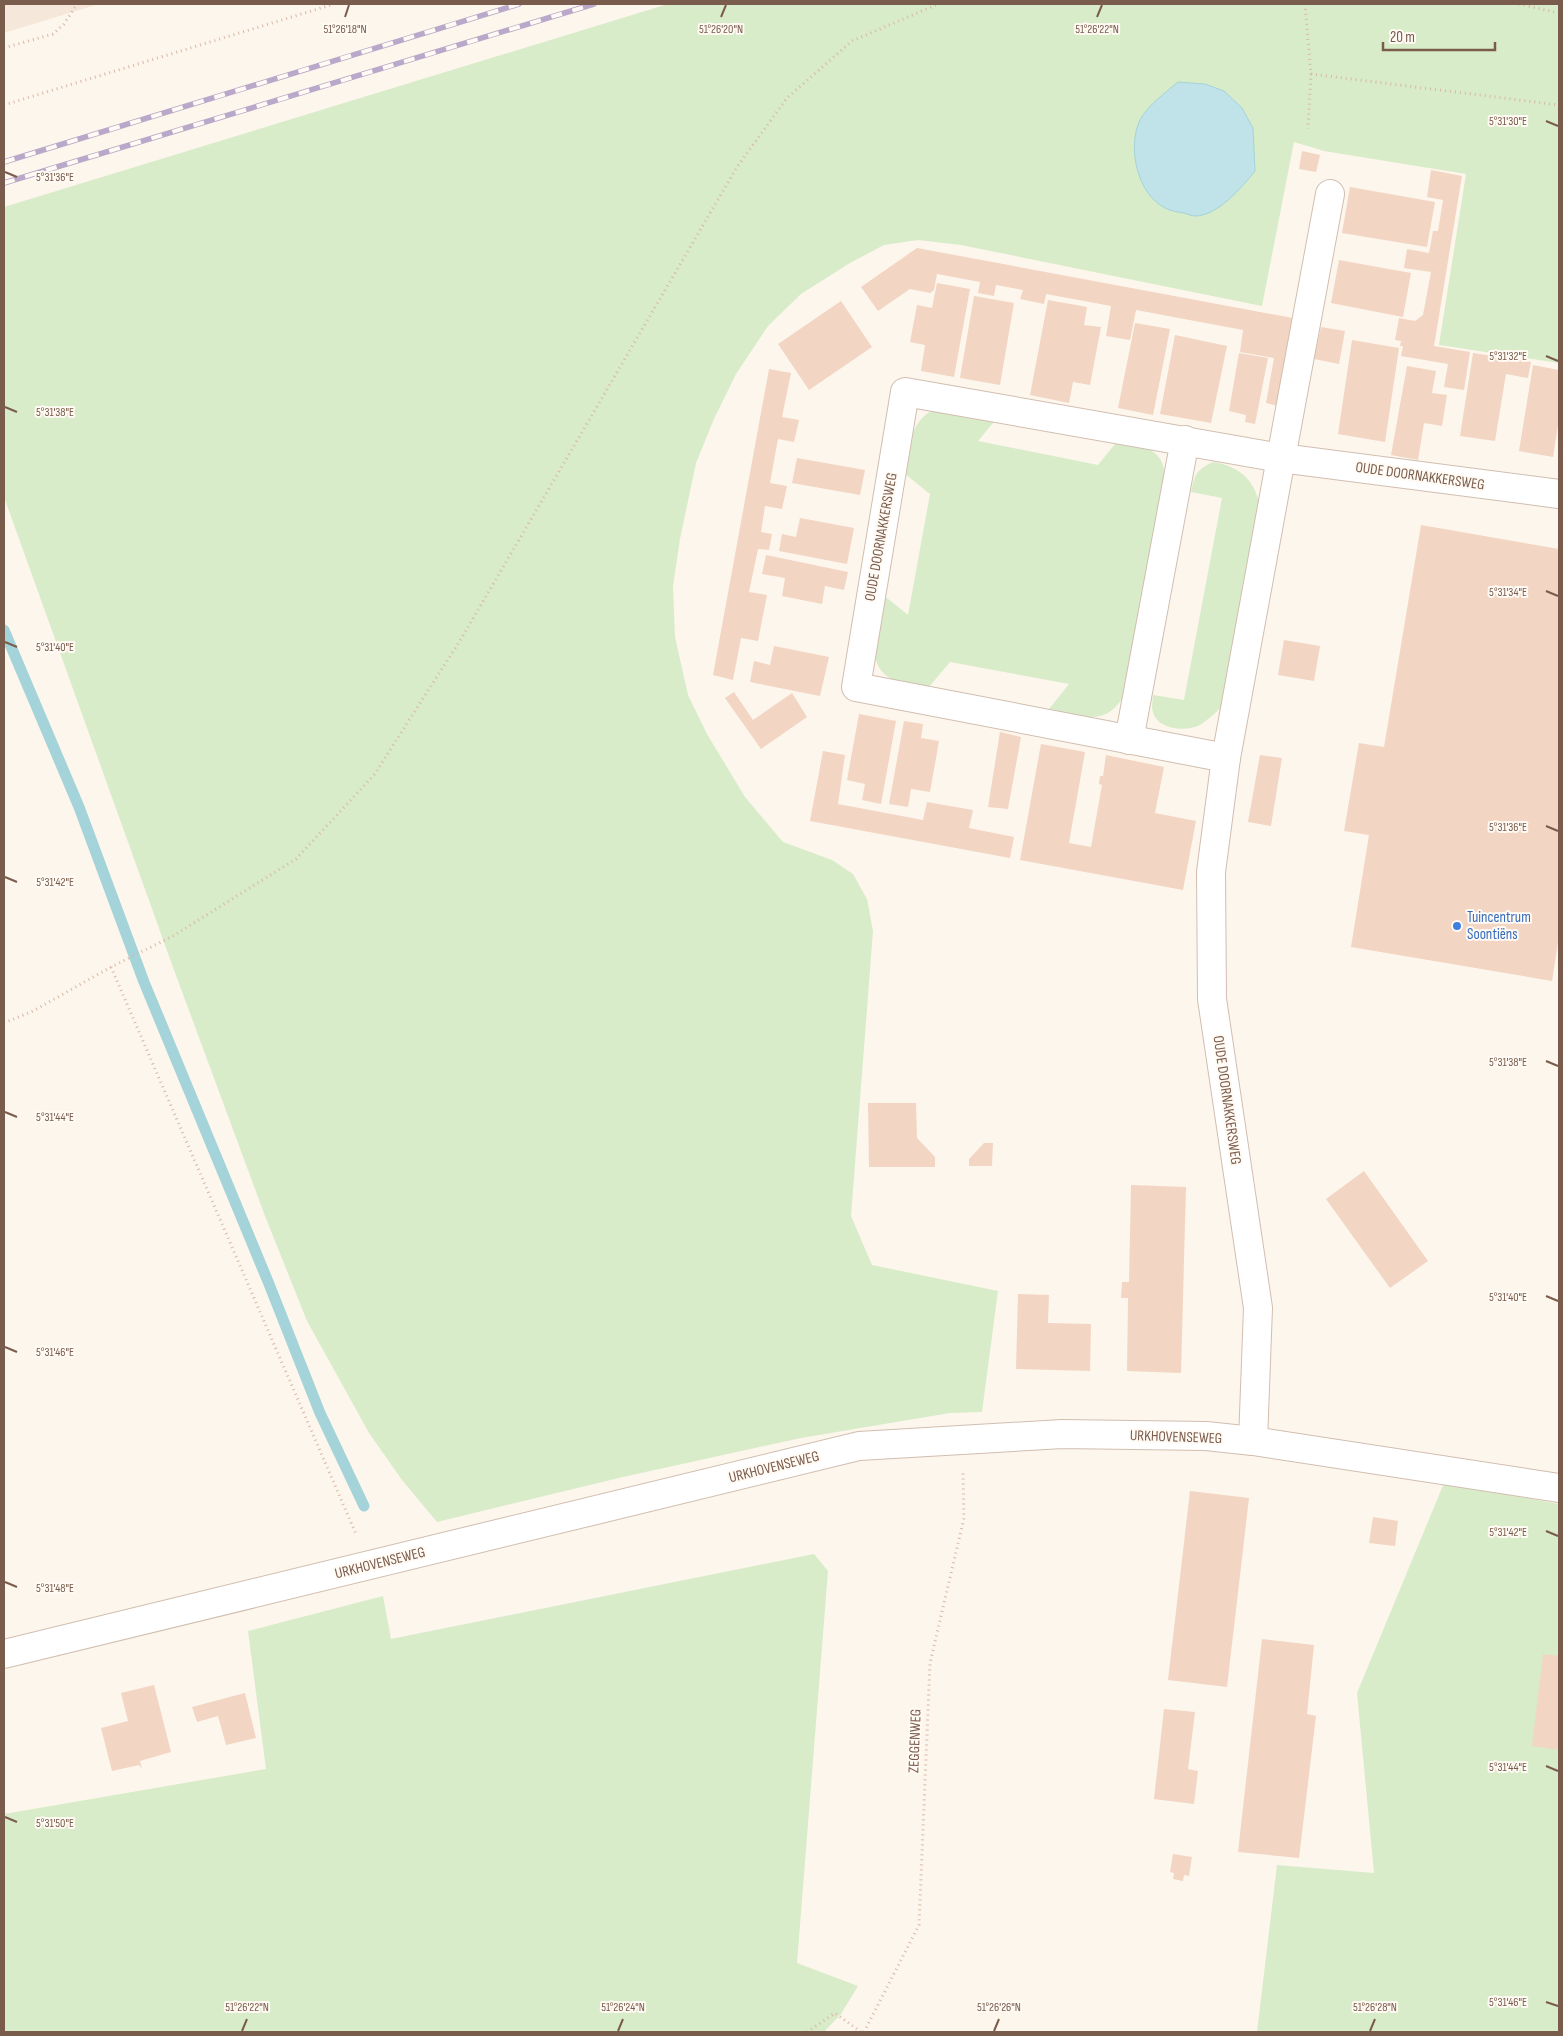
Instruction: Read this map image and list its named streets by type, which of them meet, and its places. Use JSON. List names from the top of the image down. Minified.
{"streets":{"street":["OUDE DOORNAKKERSWEG","URKHOVENSEWEG"],"path":["ZEGGENWEG"]},"crossings":[["OUDE DOORNAKKERSWEG","URKHOVENSEWEG"],["URKHOVENSEWEG","ZEGGENWEG"]],"places":["Tuincentrum Soontiëns"],"scale_bar":"20 m","coordinates":["51°26'18\"N","51°26'20\"N","51°26'22\"N","5°31'30\"E","5°31'36\"E","5°31'32\"E","5°31'38\"E","5°31'34\"E","5°31'40\"E","5°31'42\"E","5°31'44\"E","5°31'46\"E","5°31'48\"E","5°31'50\"E","51°26'24\"N","51°26'26\"N","51°26'28\"N"]}
